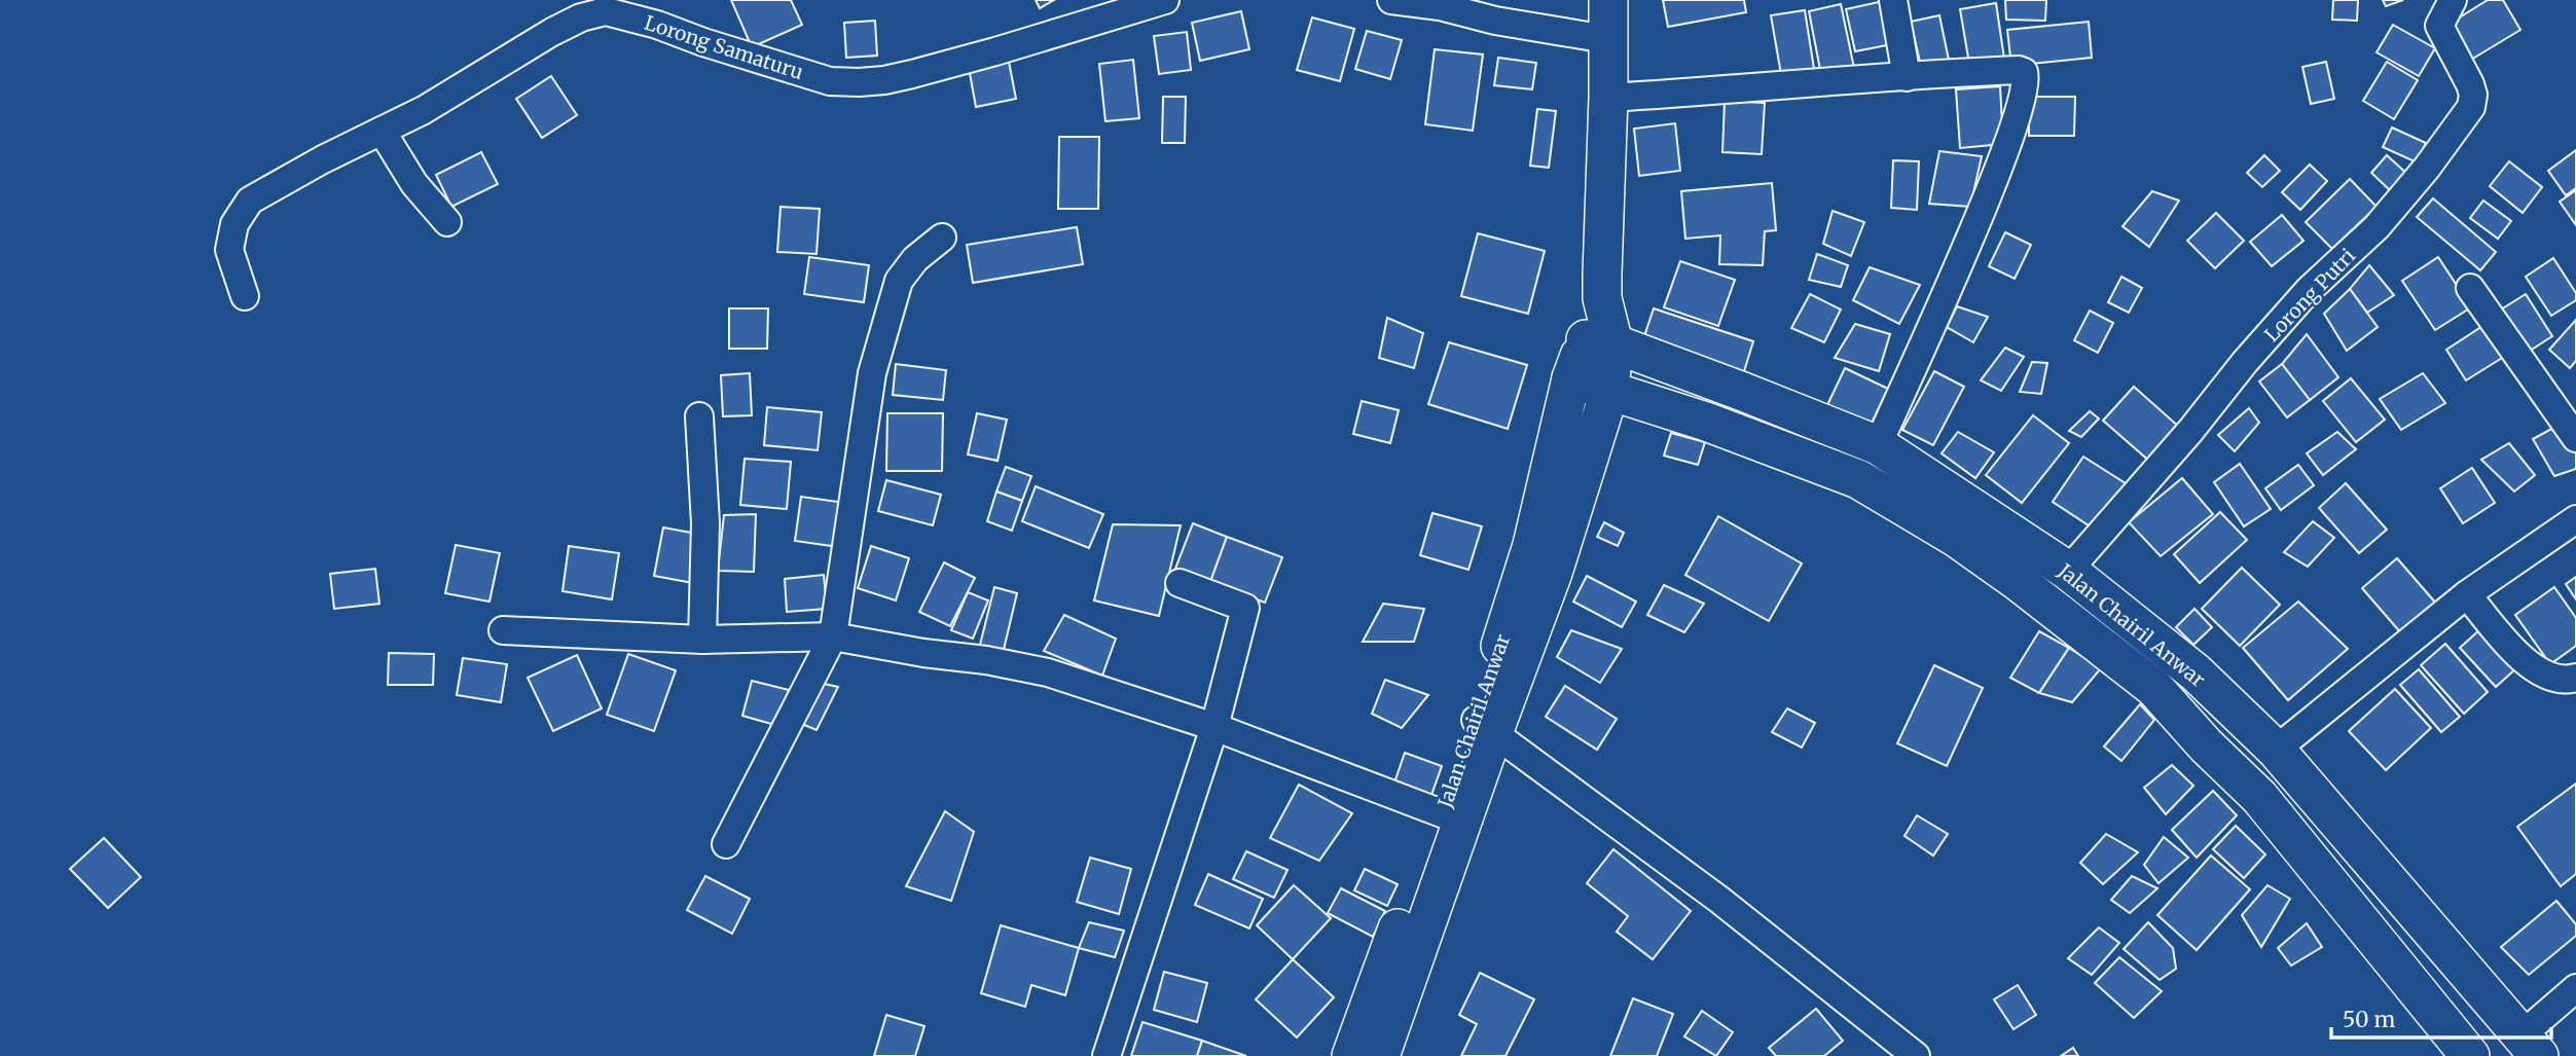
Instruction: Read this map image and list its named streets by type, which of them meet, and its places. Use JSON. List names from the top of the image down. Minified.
{"streets":{"main road":["Jalan Chairil Anwar"],"street":["Lorong Samaturu","Lorong Putri"]},"crossings":[["Lorong Putri","Jalan Chairil Anwar"]],"scale_bar":"50 m"}
